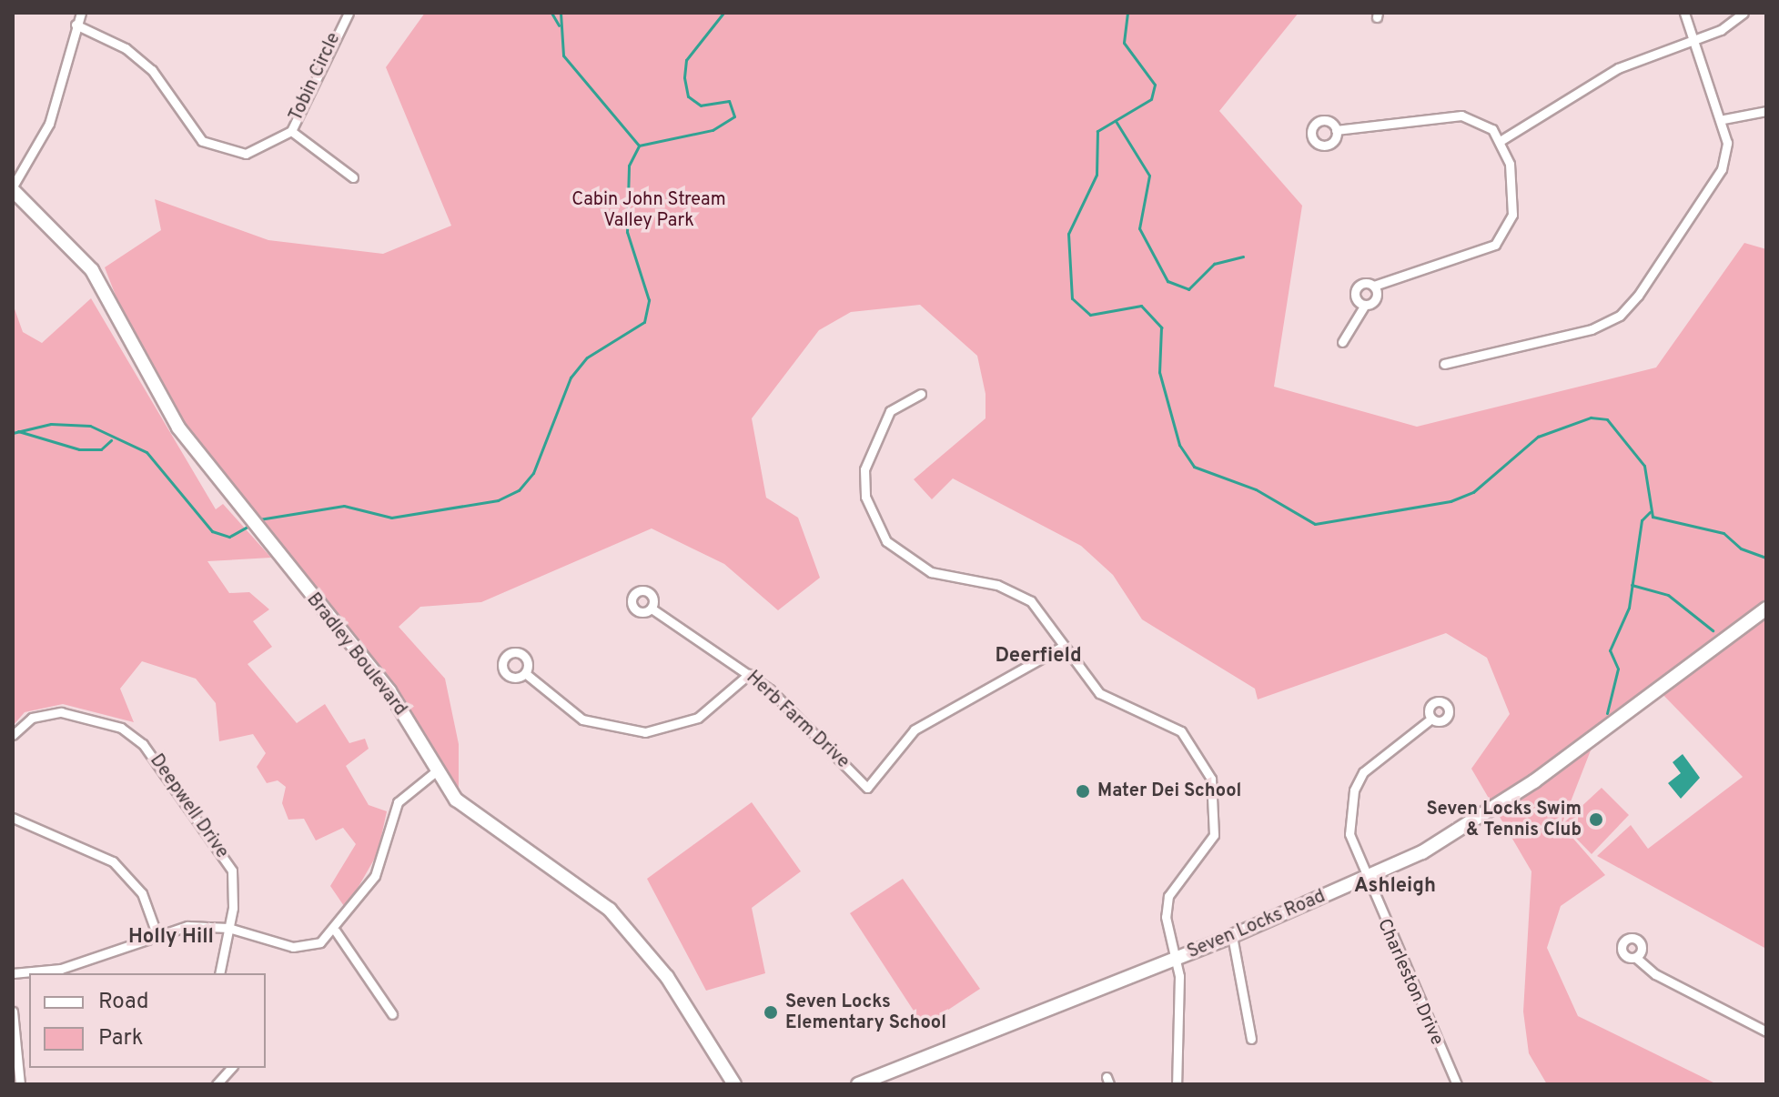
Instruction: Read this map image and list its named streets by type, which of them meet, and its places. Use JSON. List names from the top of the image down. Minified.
{"streets":{"main road":["Bradley Boulevard","Seven Locks Road"],"street":["Tobin Circle","Herb Farm Drive","Deepwell Drive","Charleston Drive"]},"crossings":[["Seven Locks Road","Charleston Drive"]],"districts":["Deerfield","Ashleigh","Holly Hill"],"parks":["Cabin John Stream Valley Park"],"places":["Mater Dei School","Seven Locks Swim & Tennis Club","Seven Locks Elementary School"],"legend":["Road","Park"]}
